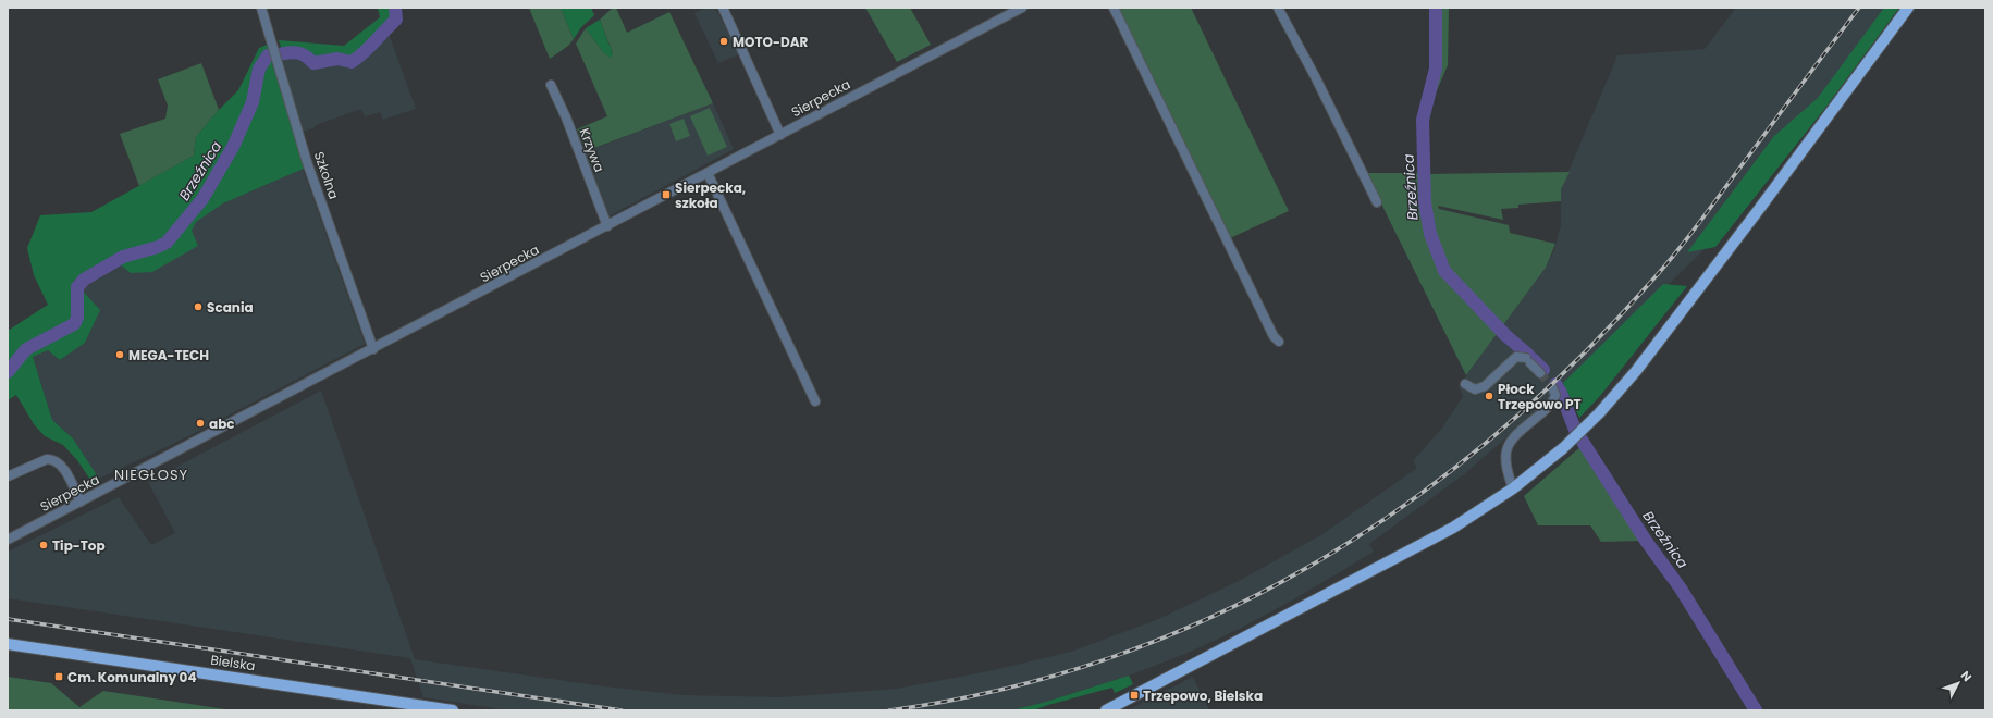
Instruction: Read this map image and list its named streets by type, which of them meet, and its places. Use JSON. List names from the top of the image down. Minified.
{"streets":{"main road":["Bielska"],"street":["Sierpecka","Krzywa","Szkolna"]},"crossings":[["Sierpecka","Krzywa"],["Sierpecka","Szkolna"]],"districts":["NIEGŁOSY"],"water":["Brzeźnica"],"places":{"other":["MOTO-DAR","Scania","MEGA-TECH","Płock Trzepowo PT","abc","Tip-Top"],"transit":["Sierpecka, szkoła","Cm. Komunalny 04","Trzepowo, Bielska"]},"north":"top right"}
